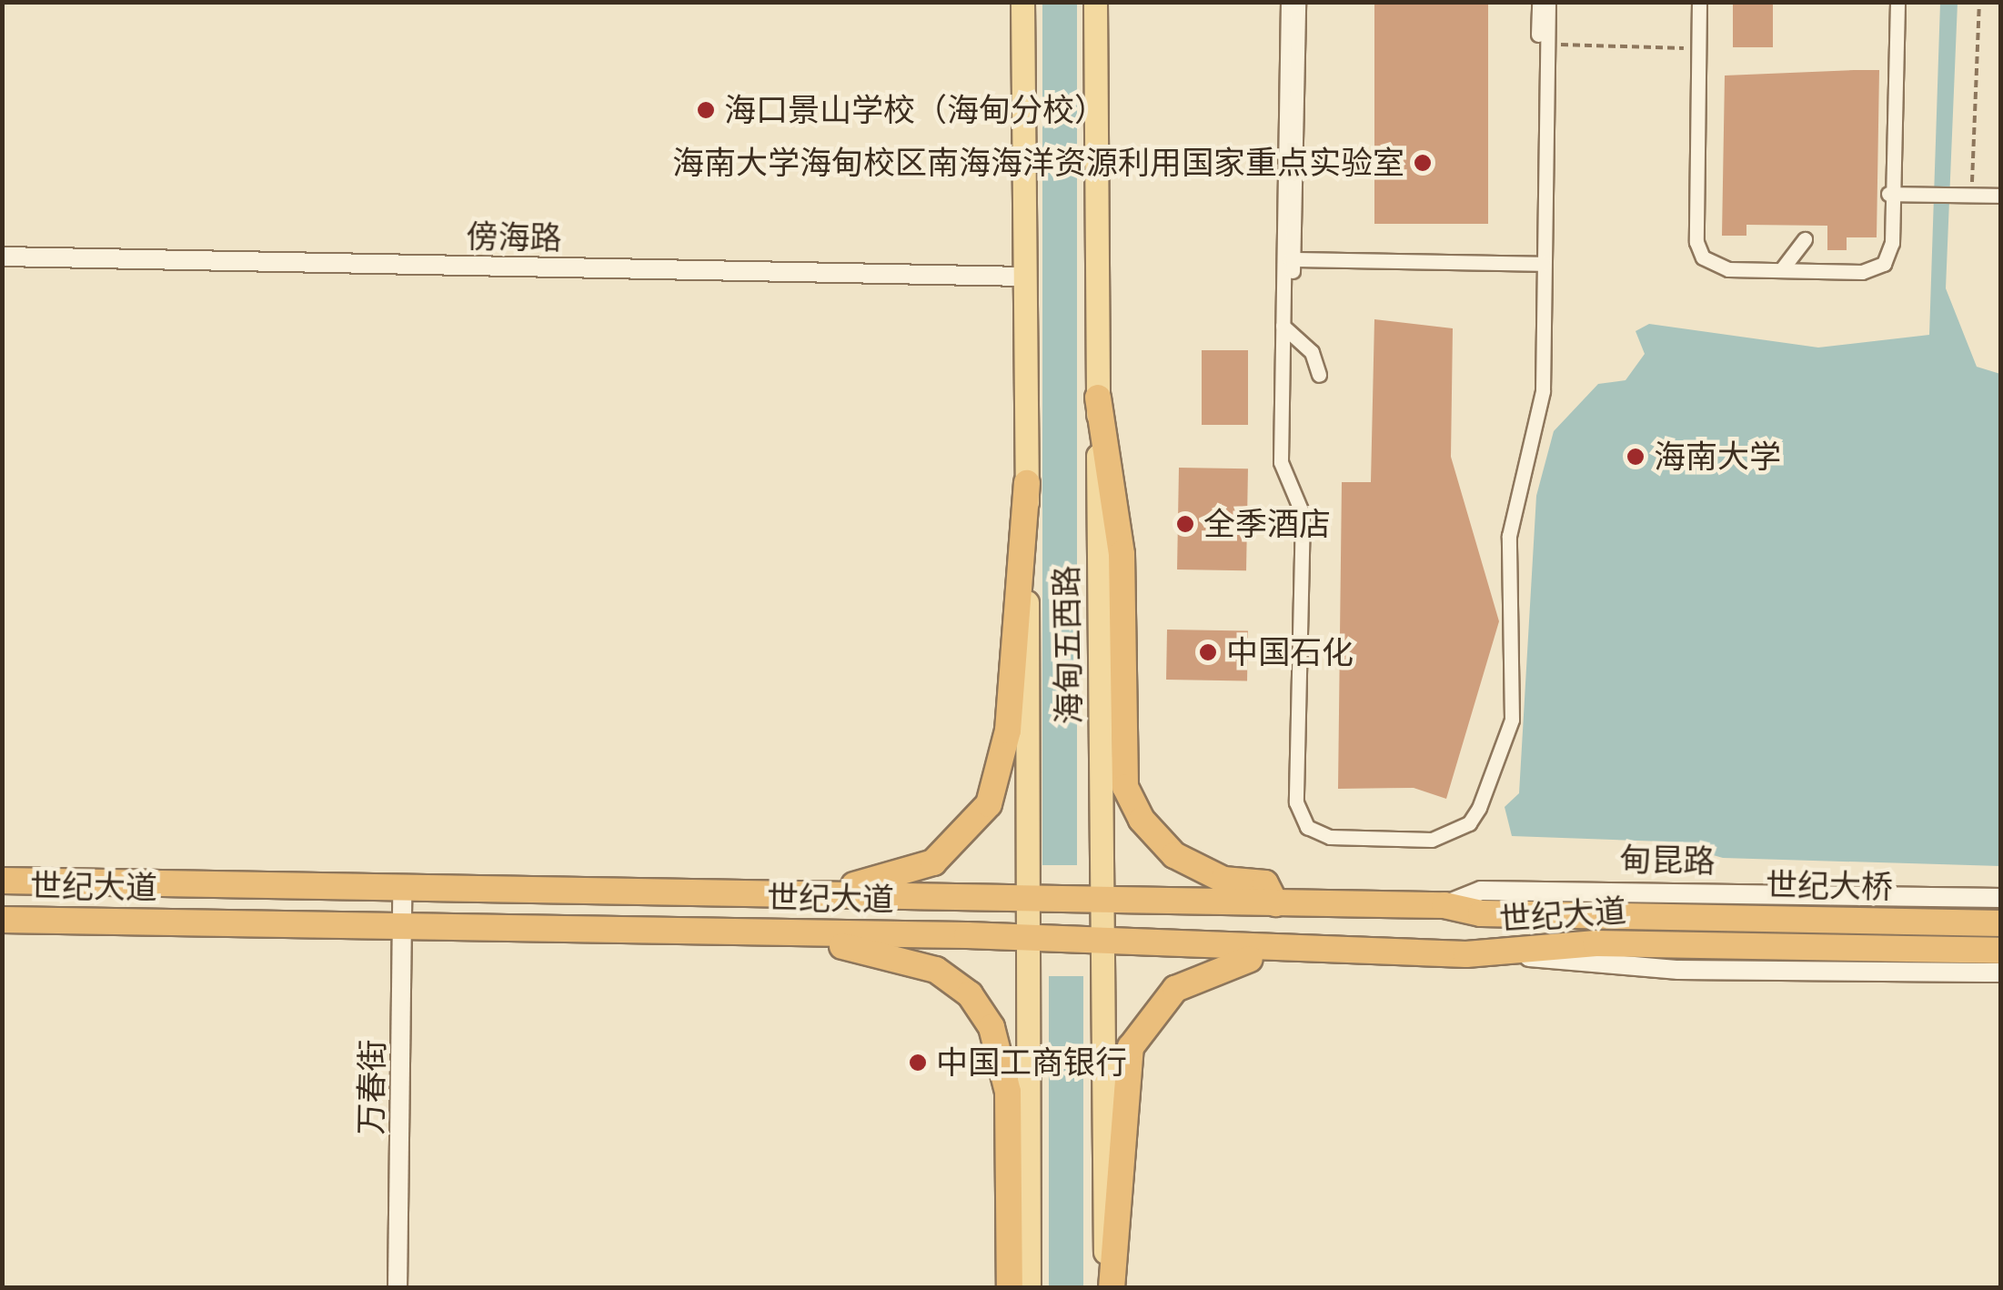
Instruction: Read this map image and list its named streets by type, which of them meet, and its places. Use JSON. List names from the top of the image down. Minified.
{"streets":{"highway":["世纪大桥","世纪大道"],"main road":["海甸五西路"],"street":["傍海路","甸昆路","万春街"]},"crossings":[["傍海路","海甸五西路"],["海甸五西路","世纪大道"],["甸昆路","世纪大道"],["世纪大桥","世纪大道"],["世纪大道","万春街"]],"places":["海口景山学校（海甸分校）","海南大学海甸校区南海海洋资源利用国家重点实验室","海南大学","全季酒店","中国石化","中国工商银行"]}
